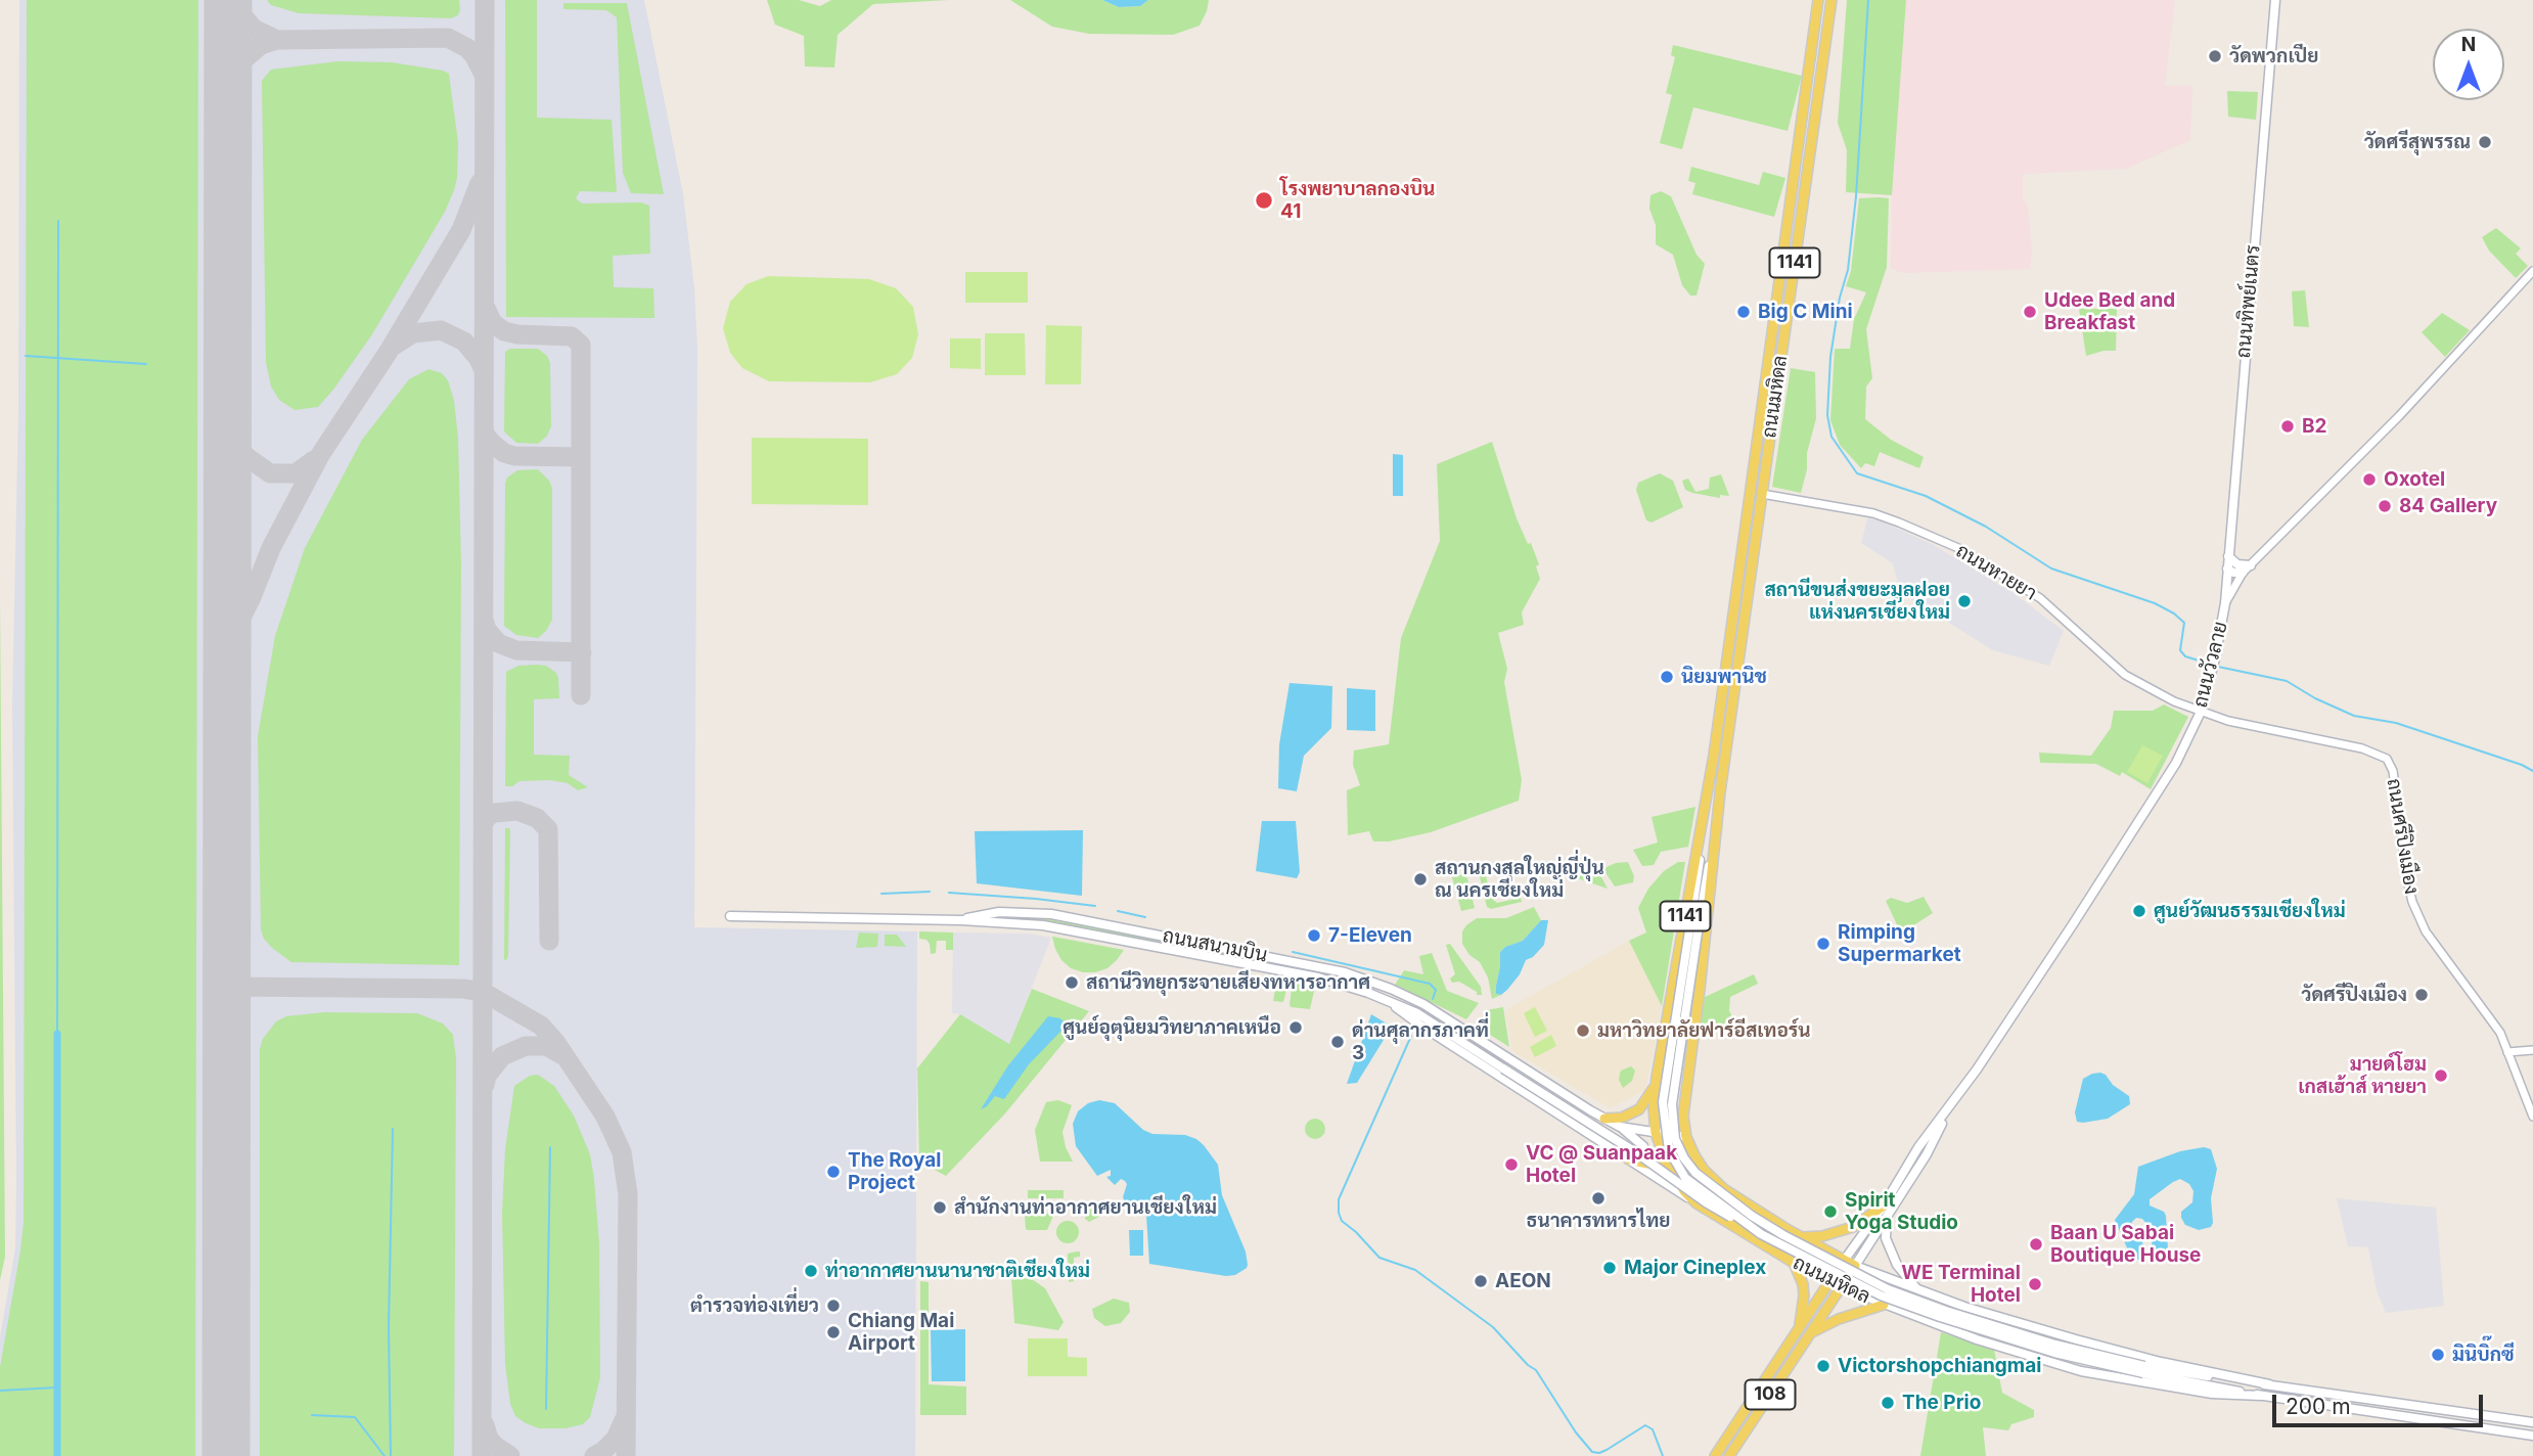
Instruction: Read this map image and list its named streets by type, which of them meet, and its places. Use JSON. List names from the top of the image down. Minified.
{"streets":{"main road":["1141","ถนนทิพย์เนตร","ถนนมหิดล","ถนนวัวลาย","ถนนสนามบิน","108"],"street":["ถนนหายยา","ถนนศรีปิงเมือง"]},"crossings":[["ถนนทิพย์เนตร","ถนนวัวลาย"],["ถนนมหิดล","ถนนหายยา"],["ถนนมหิดล","ถนนวัวลาย"],["ถนนมหิดล","ถนนสนามบิน"],["ถนนมหิดล","108"],["ถนนหายยา","ถนนวัวลาย"],["ถนนหายยา","ถนนศรีปิงเมือง"],["ถนนวัวลาย","ถนนศรีปิงเมือง"],["ถนนวัวลาย","108"]],"places":["วัดพวกเปีย","วัดศรีสุพรรณ","โรงพยาบาลกองบิน 41","Big C Mini","Udee Bed and Breakfast","B2","Oxotel","84 Gallery","สถานีขนส่งขยะมูลฝอย แห่งนครเชียงใหม่","นิยมพานิช","สถานกงสุลใหญ่ญี่ปุ่น ณ นครเชียงใหม่","ศูนย์วัฒนธรรมเชียงใหม่","7-Eleven","Rimping Supermarket","สถานีวิทยุกระจายเสียงทหารอากาศ","วัดศรีปิงเมือง","ศูนย์อุตุนิยมวิทยาภาคเหนือ","มหาวิทยาลัยฟาร์อีสเทอร์น","ด่านศุลากรภาคที่ 3","มายด์โฮม เกสเฮ้าส์ หายยา","VC @ Suanpaak Hotel","The Royal Project","ธนาคารทหารไทย","สำนักงานท่าอากาศยานเชียงใหม่","Spirit Yoga Studio","Baan U Sabai Boutique House","Major Cineplex","ท่าอากาศยานนานาชาติเชียงใหม่","AEON","WE Terminal Hotel","ตำรวจท่องเที่ยว","Chiang Mai Airport","มินิบิ๊กซี","Victorshopchiangmai","The Prio"],"scale_bar":"200 m","north":"top"}
